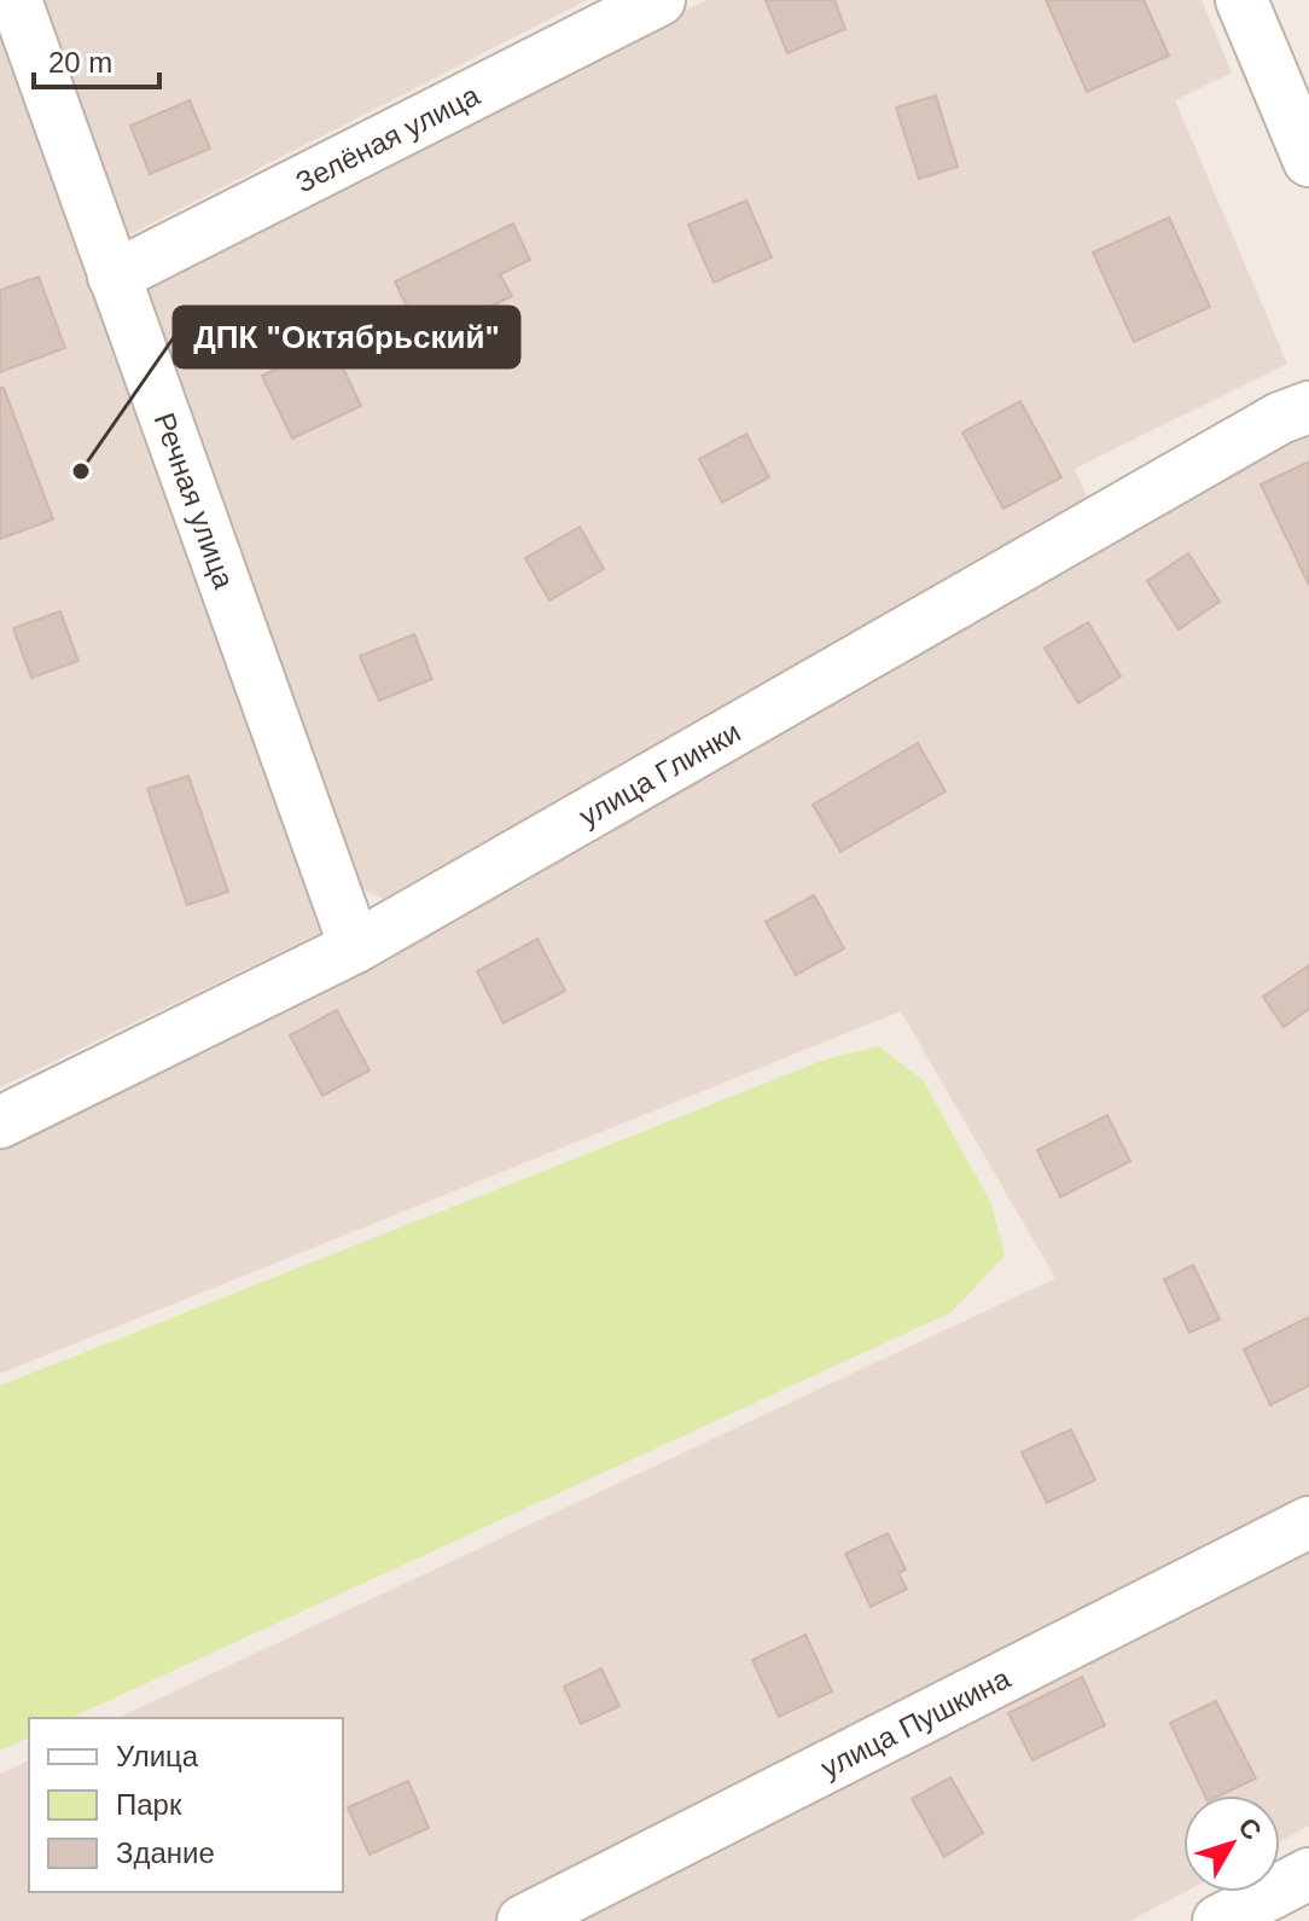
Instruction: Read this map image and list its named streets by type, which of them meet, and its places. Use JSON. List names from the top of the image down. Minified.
{"streets":{"street":["Зелёная улица","Речная улица","улица Глинки","улица Пушкина"]},"crossings":[["Зелёная улица","Речная улица"],["Речная улица","улица Глинки"]],"places":["ДПК \"Октябрьский\""],"legend":["Улица","Парк","Здание"],"scale_bar":"20 m","north":"top right"}
